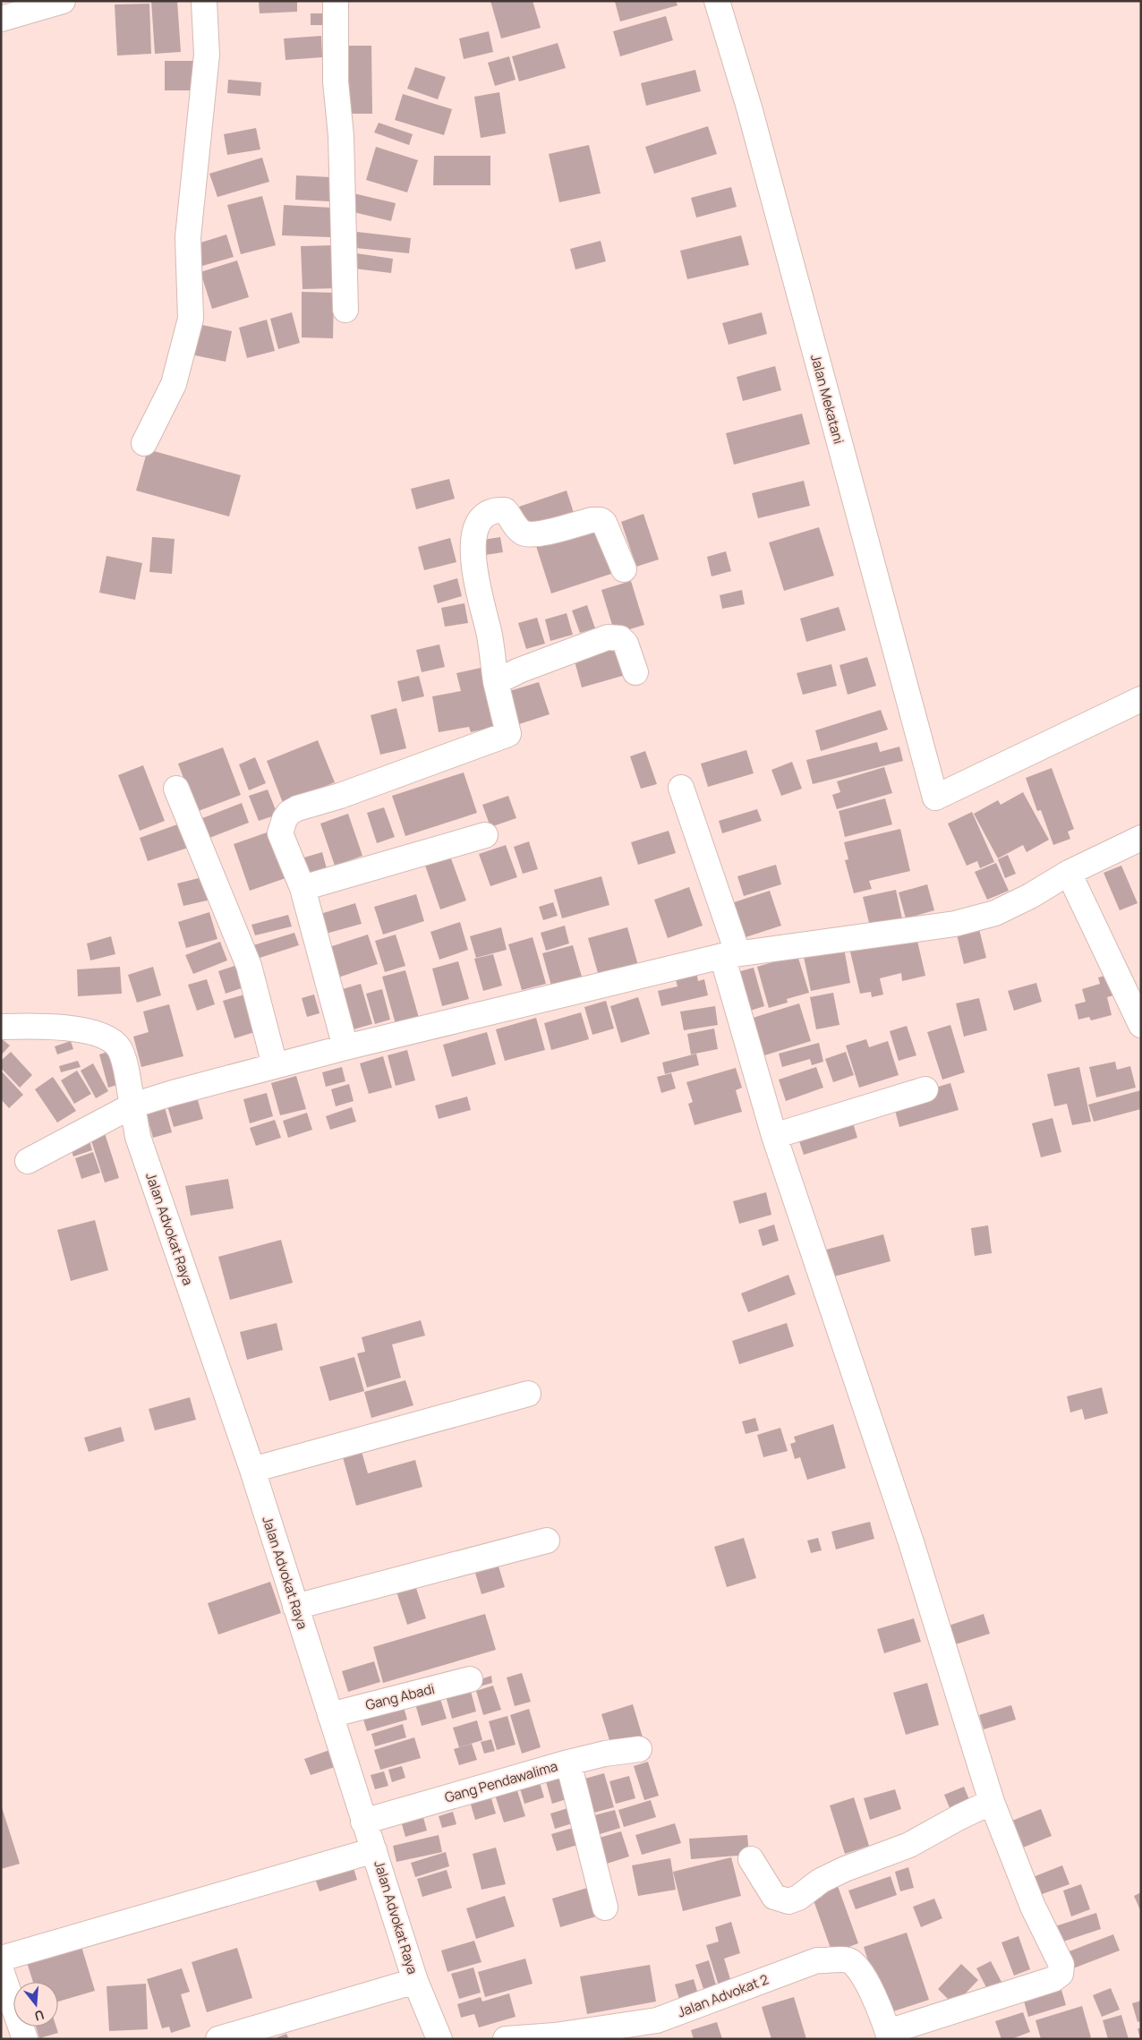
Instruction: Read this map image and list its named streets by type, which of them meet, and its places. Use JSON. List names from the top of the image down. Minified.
{"streets":{"street":["Jalan Mekatani","Jalan Advokat Raya","Gang Abadi","Gang Pendawalima","Jalan Advokat 2"]},"crossings":[["Jalan Advokat Raya","Gang Abadi"],["Jalan Advokat Raya","Gang Pendawalima"]],"north":"bottom"}
